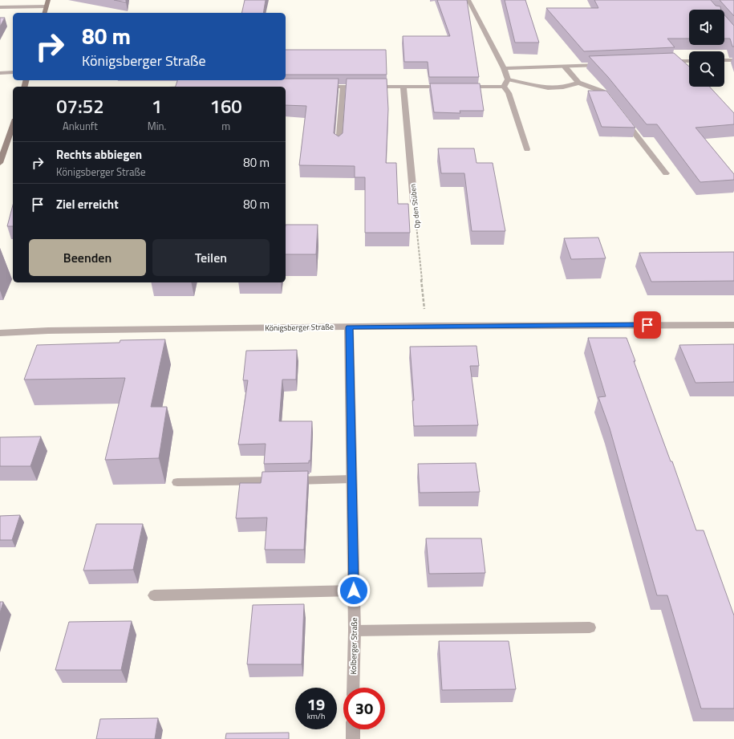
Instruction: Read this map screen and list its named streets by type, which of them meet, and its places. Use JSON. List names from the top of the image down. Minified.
{"streets":{"street":["Op den Stüben","Königsberger Straße","Kolberger Straße"]},"crossings":[["Op den Stüben","Königsberger Straße"],["Königsberger Straße","Kolberger Straße"]],"page":{"turn":["80 m","Königsberger Straße"],"eta":["07:52","Ankunft","1","Min.","160","m"],"list":[{"name":"Rechts abbiegen","note":"Königsberger Straße","value":"80 m"},{"name":"Ziel erreicht","value":"80 m"}],"buttons":["Beenden","Teilen"],"speed":"19 km/h","limit":"30"}}
